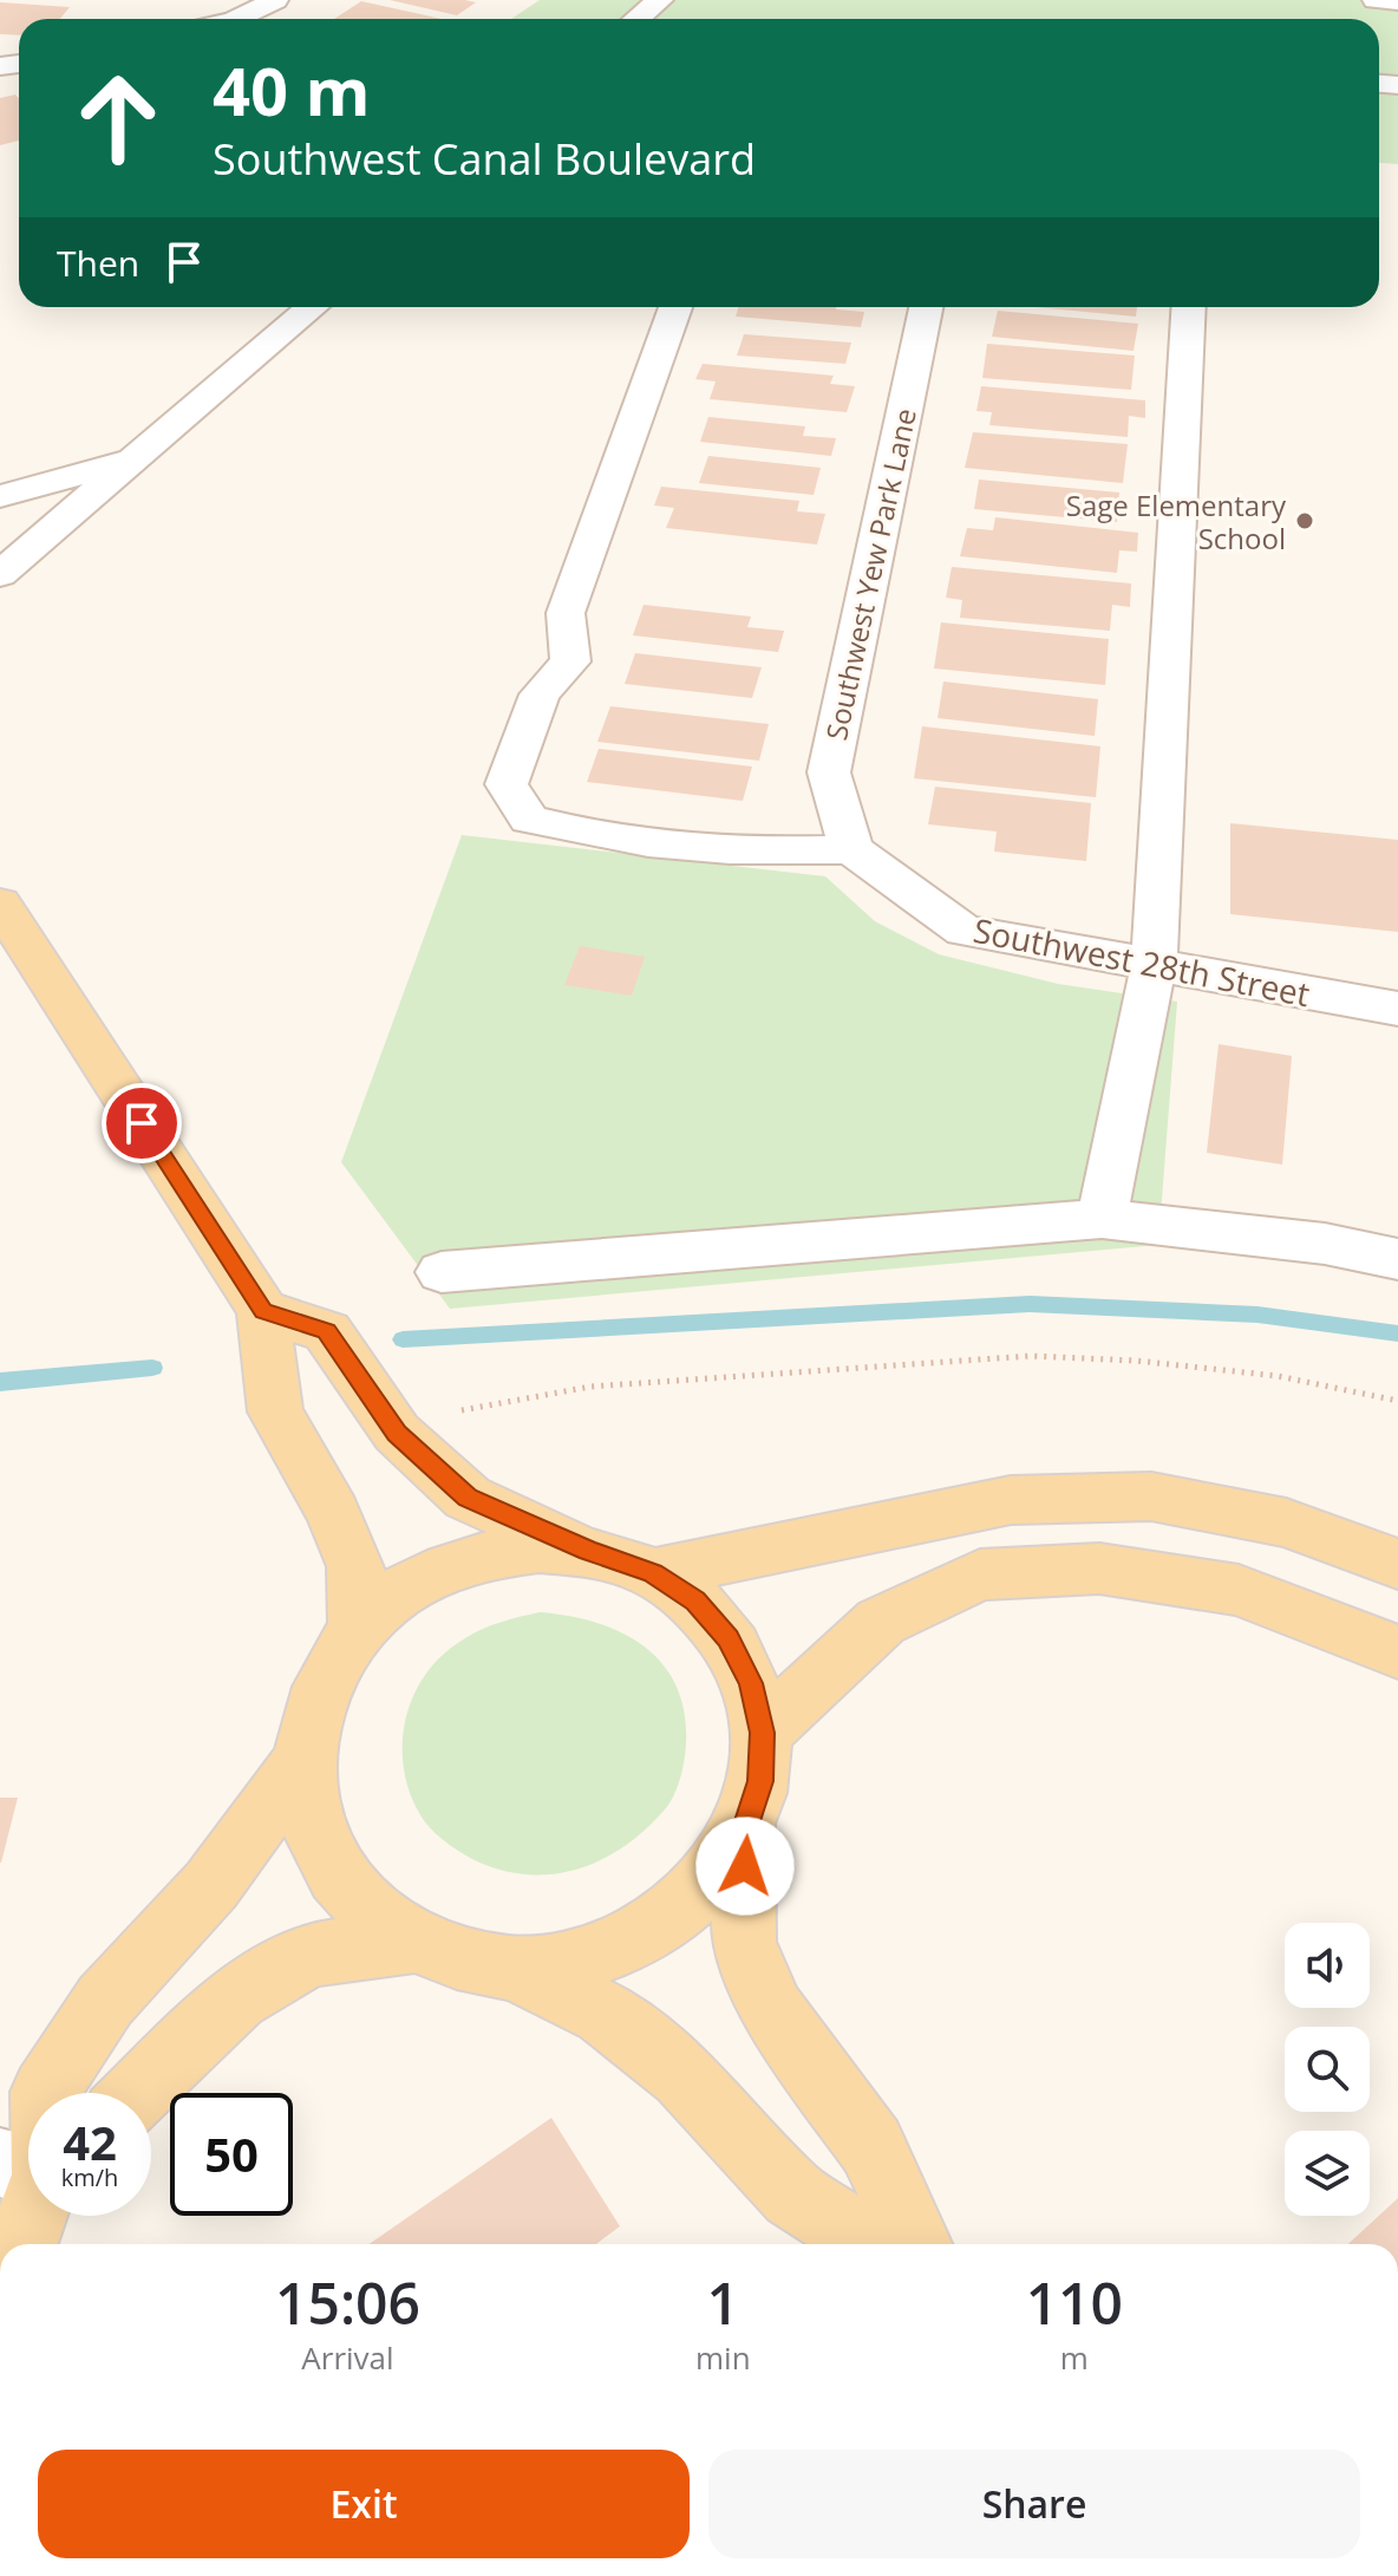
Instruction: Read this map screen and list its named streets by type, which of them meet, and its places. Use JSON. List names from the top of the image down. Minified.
{"streets":{"street":["Southwest Yew Park Lane","Southwest 28th Street"]},"crossings":[["Southwest Yew Park Lane","Southwest 28th Street"]],"places":["Sage Elementary School"],"page":{"turn":["40 m","Southwest Canal Boulevard"],"then":"Then","speed":"42 km/h","limit":"50","eta":["15:06","Arrival","1","min","110","m"],"buttons":["Exit","Share"]}}
